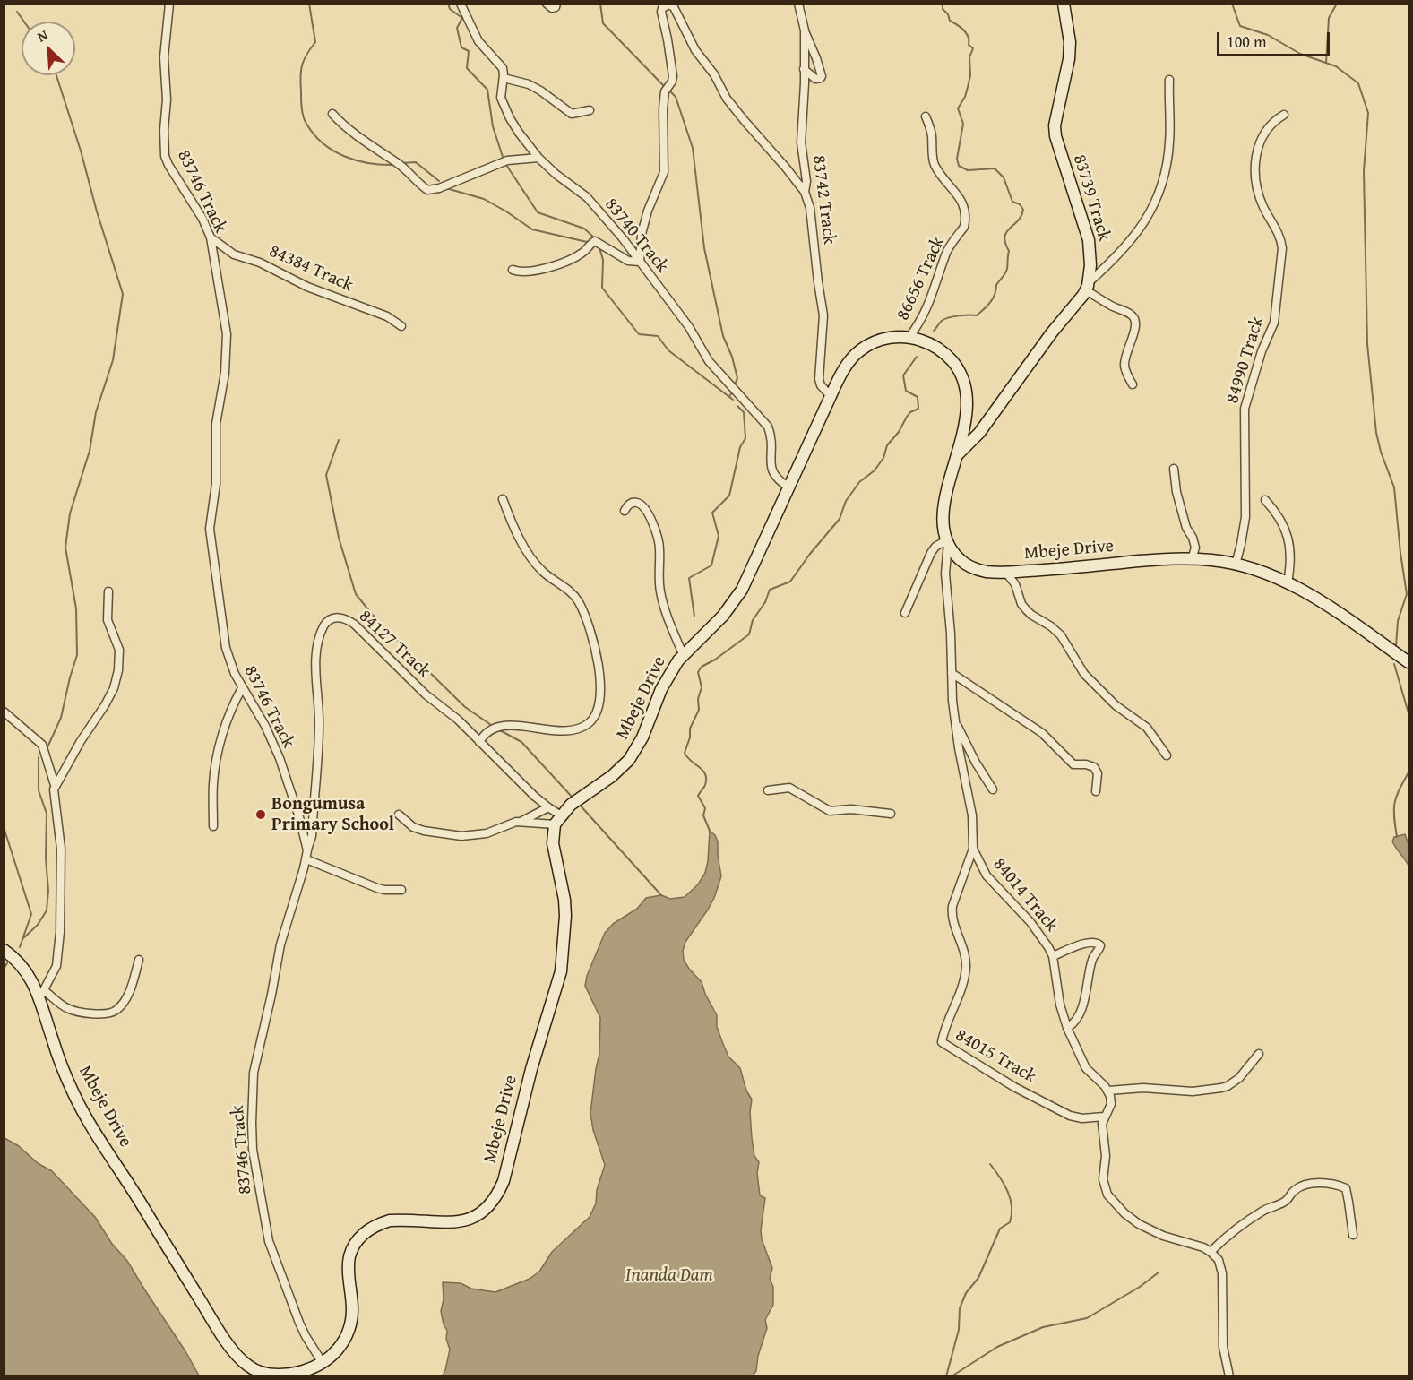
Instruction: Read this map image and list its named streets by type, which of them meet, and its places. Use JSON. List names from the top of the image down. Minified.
{"streets":{"street":["83746 Track","83739 Track","83742 Track","83740 Track","84384 Track","86656 Track","84990 Track","Mbeje Drive","84127 Track","84014 Track","84015 Track"]},"crossings":[["83746 Track","84384 Track"],["83746 Track","Mbeje Drive"],["83746 Track","84127 Track"],["83742 Track","Mbeje Drive"],["83740 Track","Mbeje Drive"],["86656 Track","Mbeje Drive"],["84990 Track","Mbeje Drive"],["Mbeje Drive","84127 Track"],["Mbeje Drive","84014 Track"],["84014 Track","84015 Track"]],"water":["Inanda Dam"],"places":["Bongumusa Primary School"],"scale_bar":"100 m","north":"top left"}
